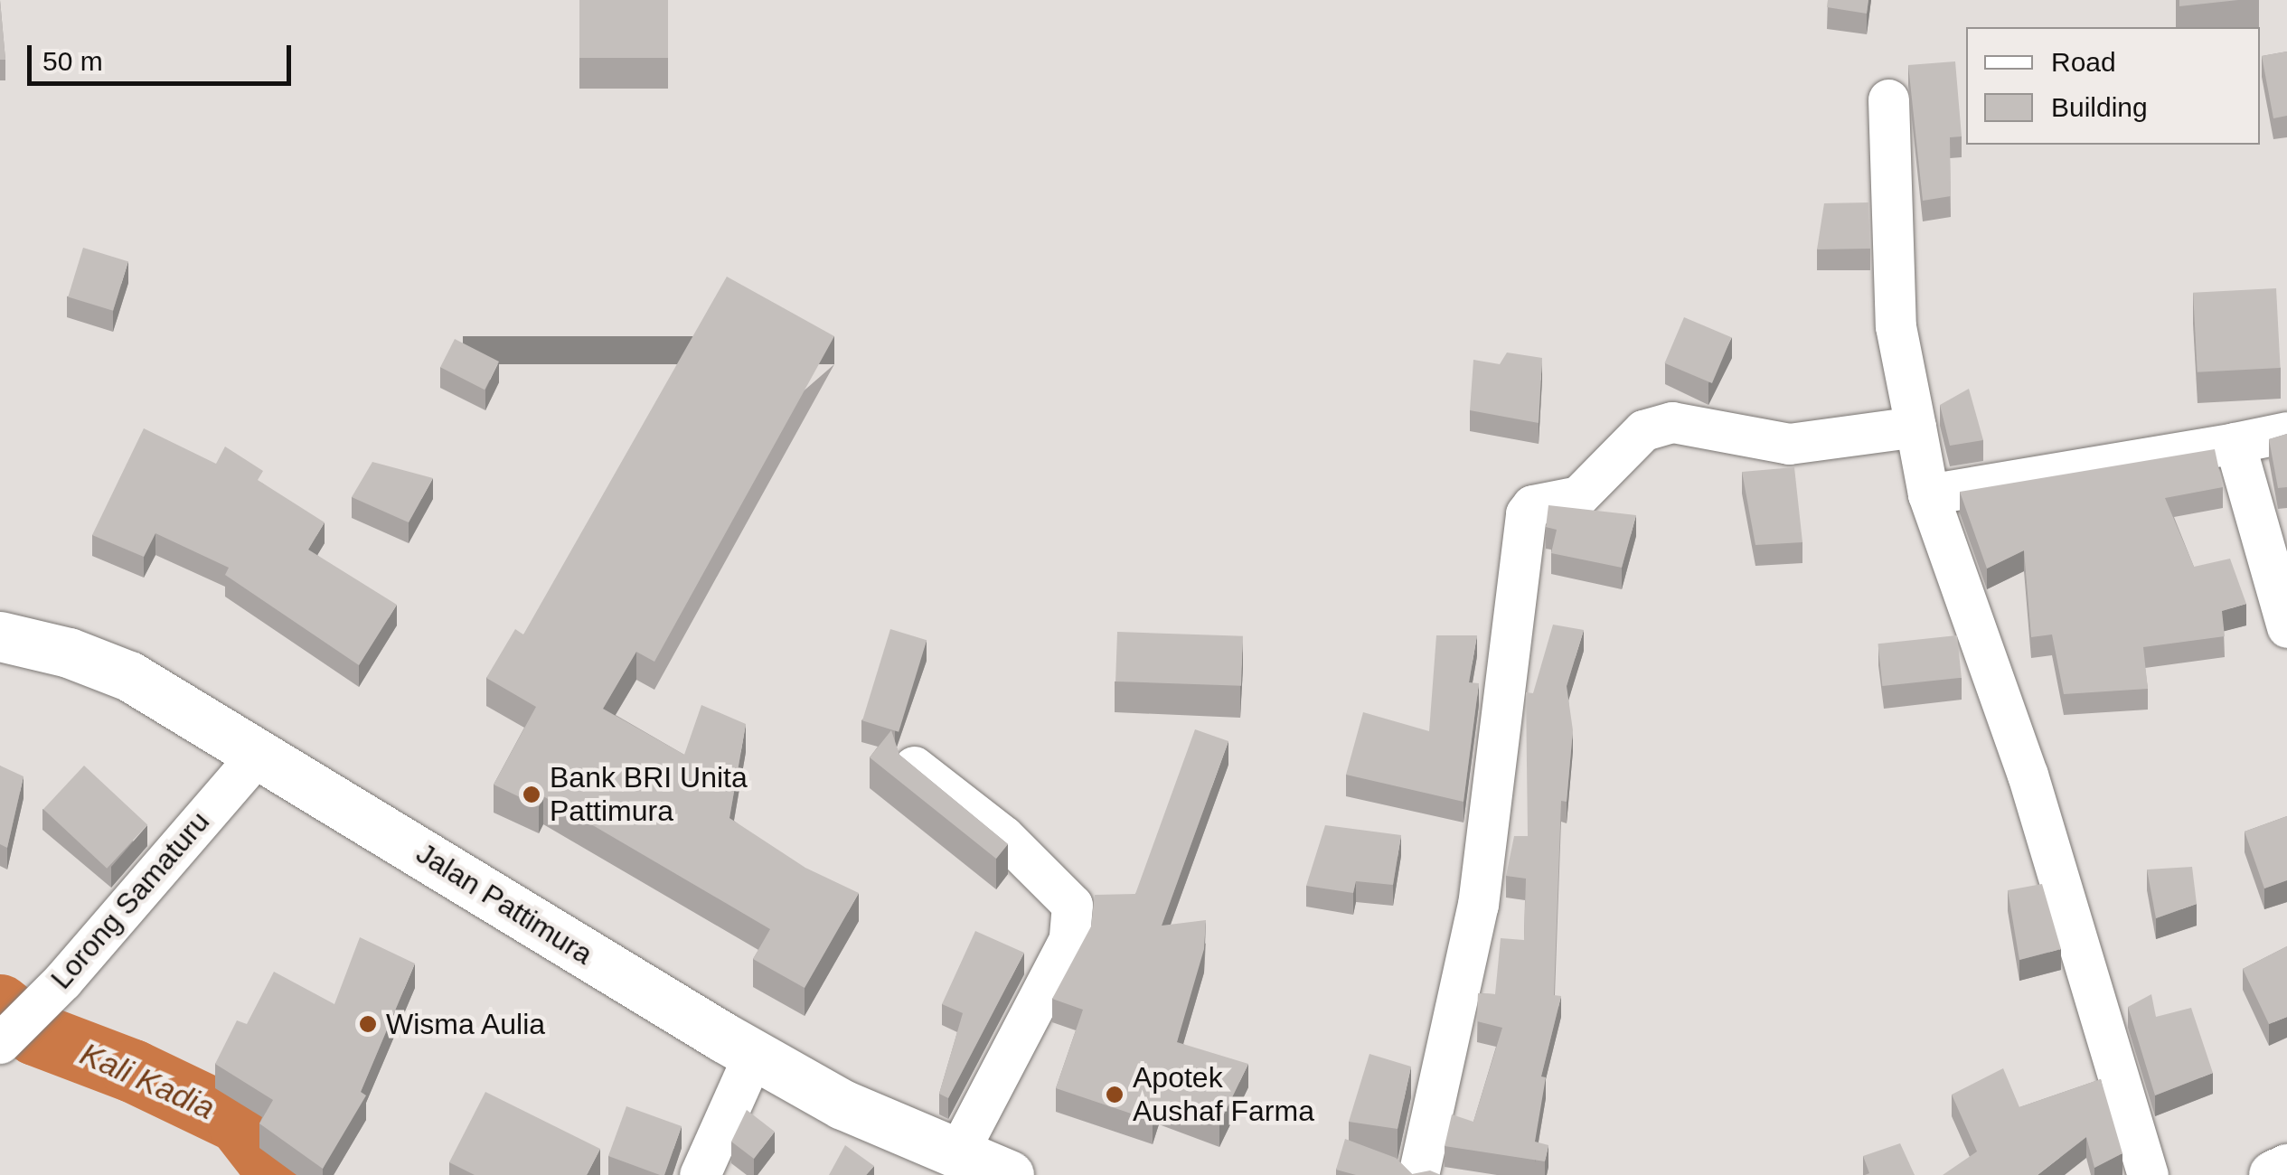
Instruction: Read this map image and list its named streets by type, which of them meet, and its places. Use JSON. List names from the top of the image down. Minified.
{"streets":{"highway":["Jalan Pattimura"],"street":["Lorong Samaturu"]},"crossings":[["Lorong Samaturu","Jalan Pattimura"]],"water":["Kali Kadia"],"places":["Bank BRI Unita Pattimura","Wisma Aulia","Apotek Aushaf Farma"],"legend":["Road","Building"],"scale_bar":"50 m"}
